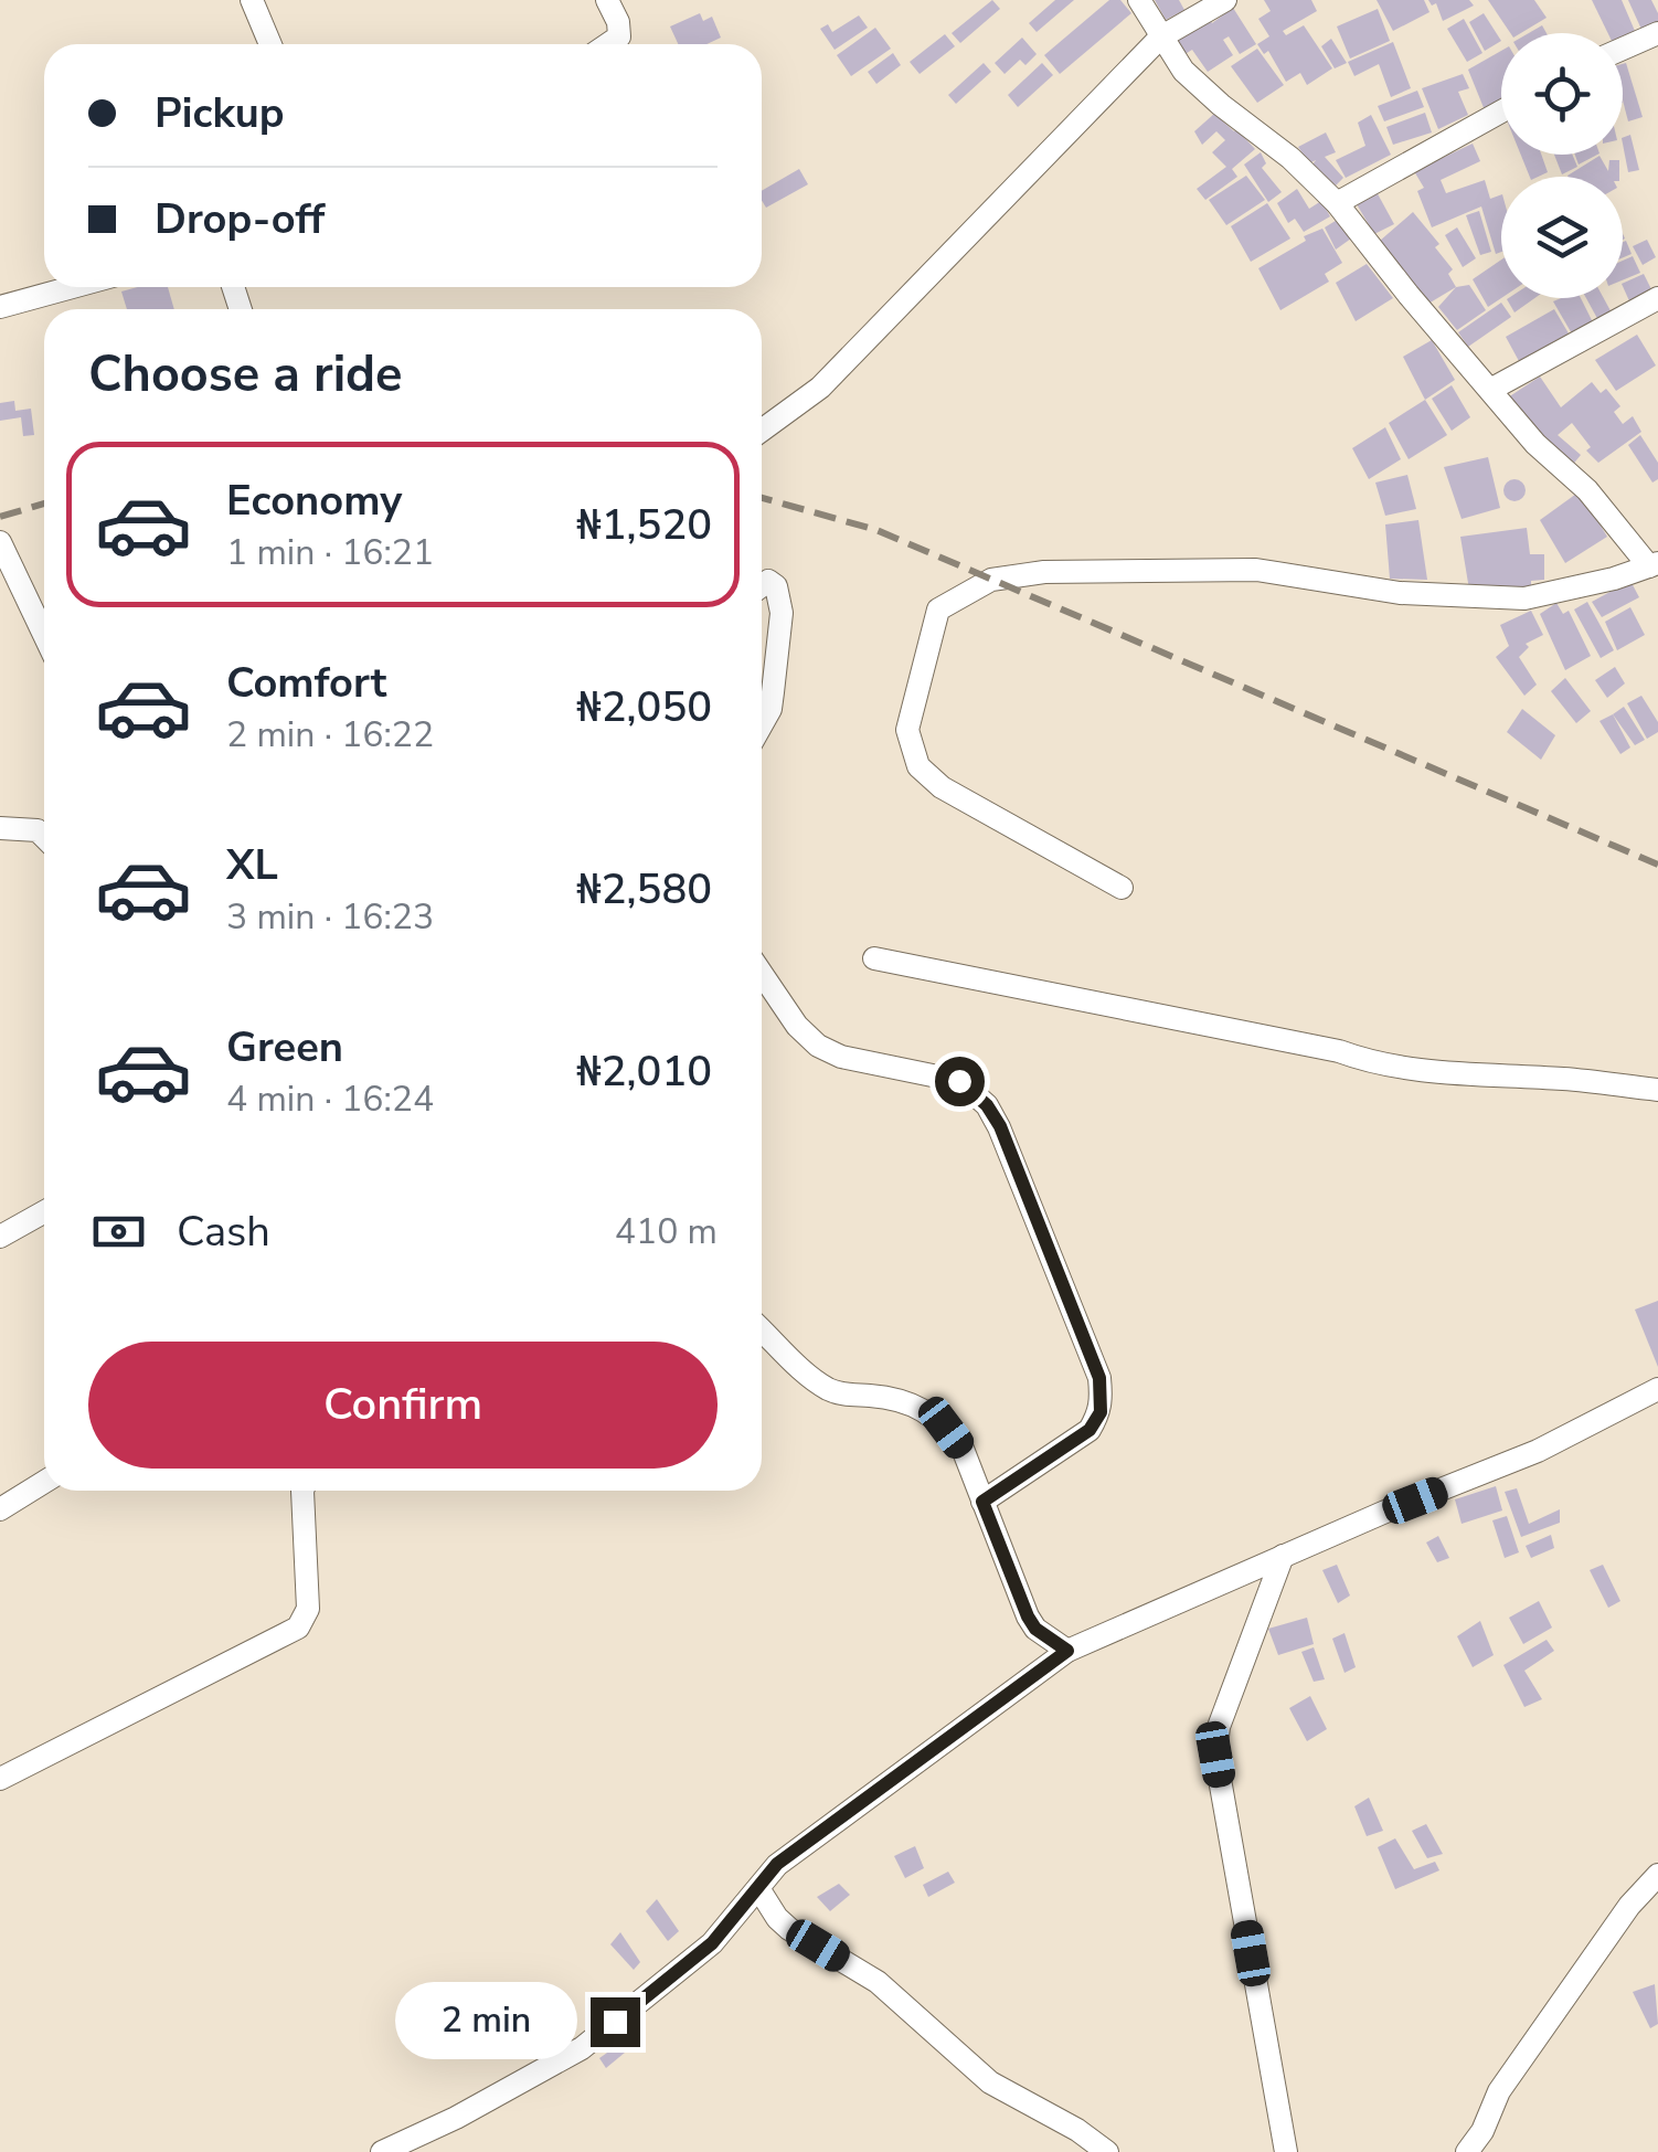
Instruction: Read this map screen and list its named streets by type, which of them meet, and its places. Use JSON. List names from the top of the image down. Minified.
{"page":{"banner":["Pickup","Drop-off"],"heading":"Choose a ride","list":[{"name":"Economy","note":"1 min · 16:21","value":"₦1,520"},{"name":"Comfort","note":"2 min · 16:22","value":"₦2,050"},{"name":"XL","note":"3 min · 16:23","value":"₦2,580"},{"name":"Green","note":"4 min · 16:24","value":"₦2,010"}],"pay":["Cash","410 m"],"buttons":"Confirm","bubble":"2 min"}}
